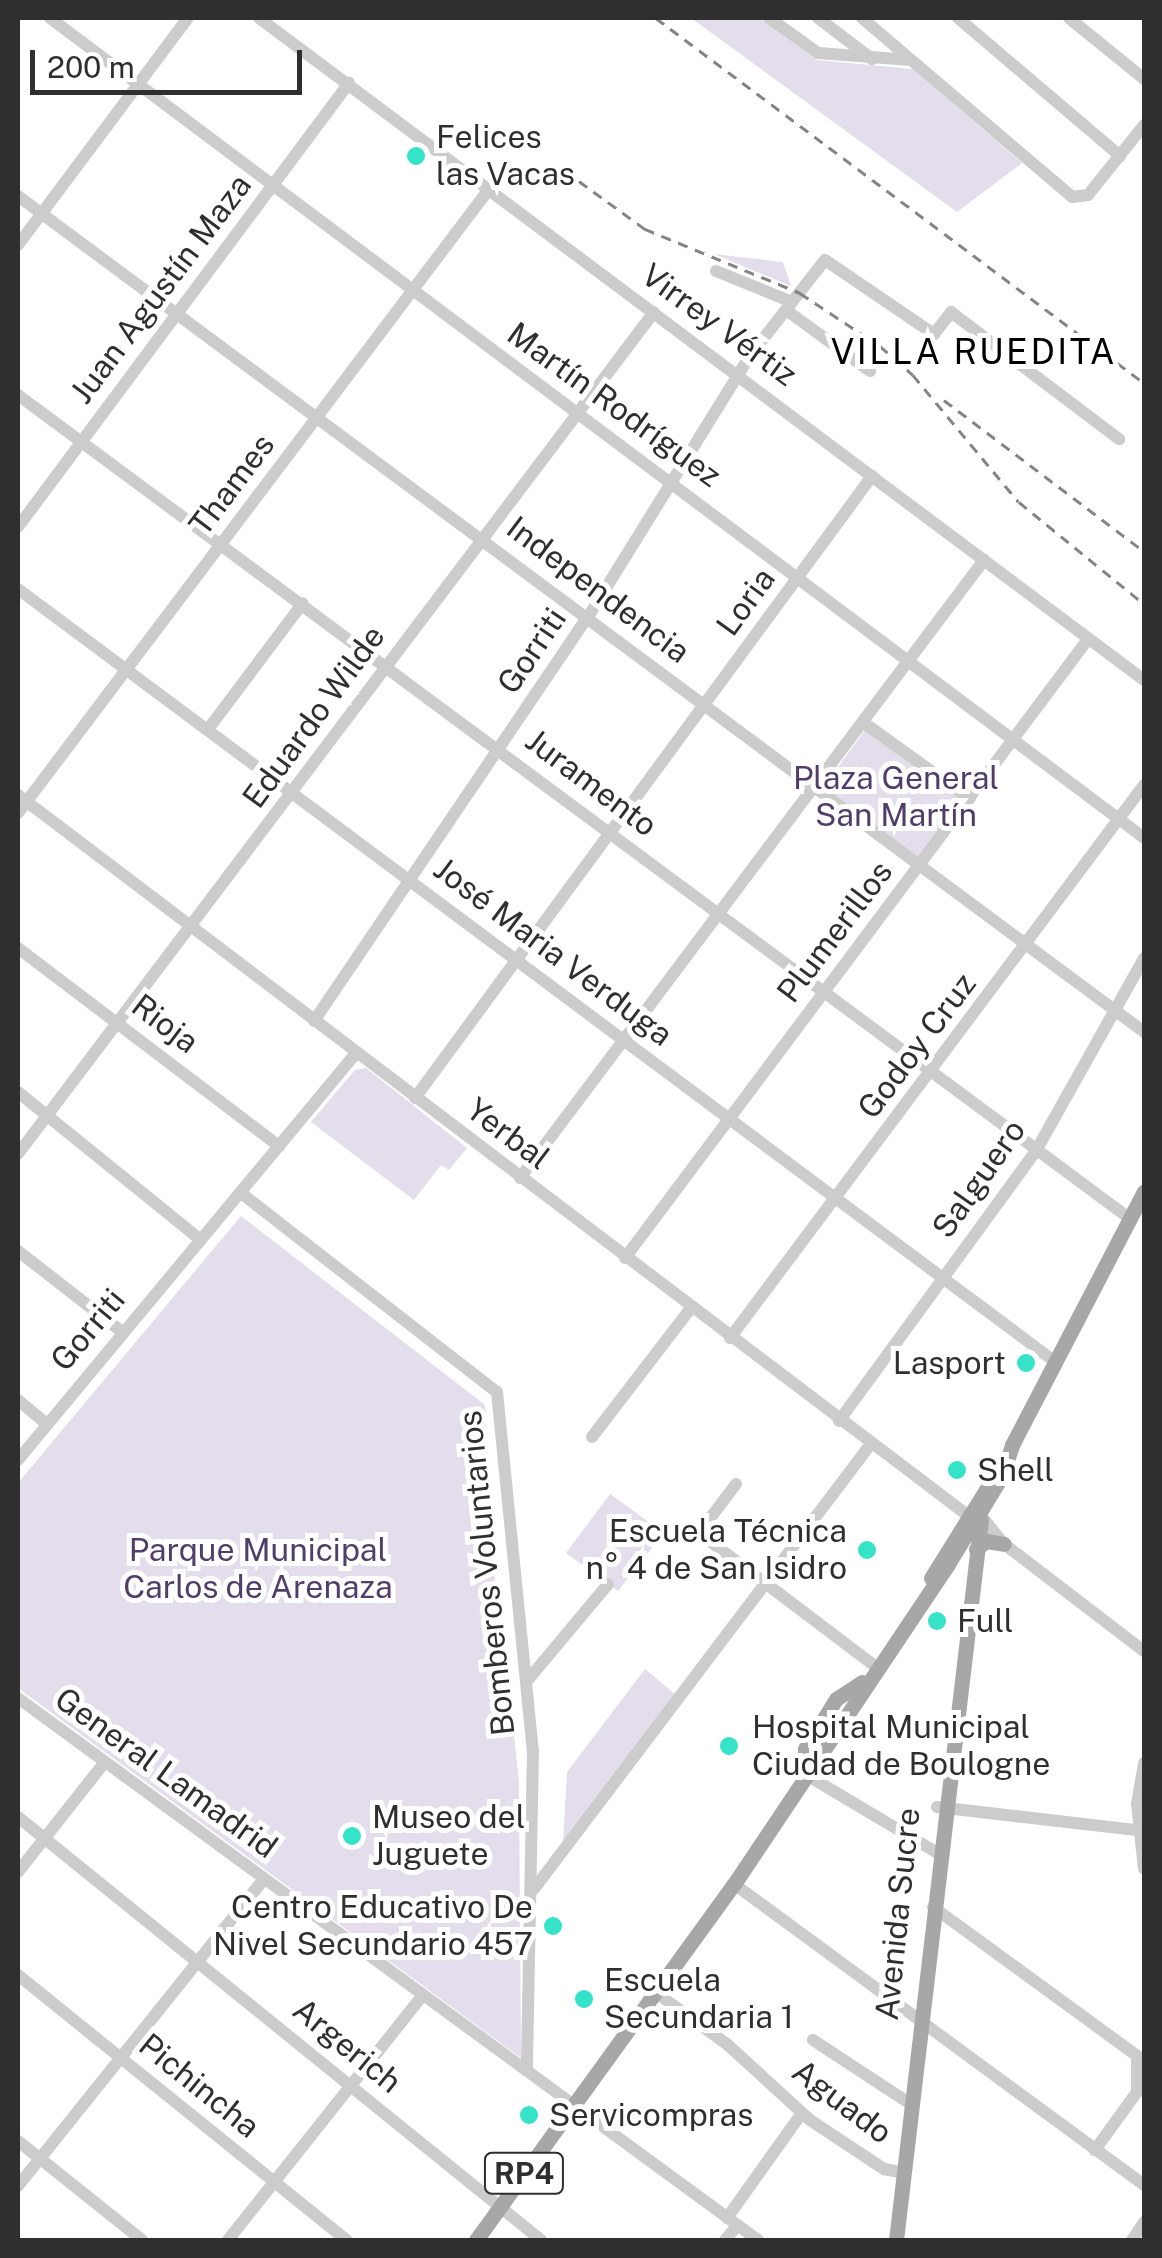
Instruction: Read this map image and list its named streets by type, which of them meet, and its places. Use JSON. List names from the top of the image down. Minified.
{"streets":{"main road":["Avenida Sucre","RP4"],"street":["Juan Agustín Maza","Virrey Vértiz","Martín Rodríguez","Thames","Independencia","Loria","Gorriti","Eduardo Wilde","Juramento","Plumerillos","José Maria Verduga","Rioja","Godoy Cruz","Yerbal","Salguero","Bomberos Voluntarios","General Lamadrid","Argerich","Pichincha","Aguado"]},"crossings":[["Juan Agustín Maza","Virrey Vértiz"],["Juan Agustín Maza","Martín Rodríguez"],["Juan Agustín Maza","Independencia"],["Juan Agustín Maza","Juramento"],["Virrey Vértiz","Thames"],["Virrey Vértiz","Loria"],["Virrey Vértiz","Gorriti"],["Virrey Vértiz","Eduardo Wilde"],["Virrey Vértiz","Plumerillos"],["Martín Rodríguez","Thames"],["Martín Rodríguez","Loria"],["Martín Rodríguez","Gorriti"],["Martín Rodríguez","Eduardo Wilde"],["Martín Rodríguez","Plumerillos"],["Martín Rodríguez","Godoy Cruz"],["Thames","Independencia"],["Thames","Juramento"],["Thames","José Maria Verduga"],["Thames","Yerbal"],["Independencia","Loria"],["Independencia","Gorriti"],["Independencia","Eduardo Wilde"],["Independencia","Plumerillos"],["Independencia","Godoy Cruz"],["Independencia","Salguero"],["Loria","Juramento"],["Loria","José Maria Verduga"],["Loria","Yerbal"],["Gorriti","Juramento"],["Gorriti","José Maria Verduga"],["Gorriti","Rioja"],["Gorriti","Yerbal"],["Gorriti","Bomberos Voluntarios"],["Eduardo Wilde","Juramento"],["Eduardo Wilde","José Maria Verduga"],["Eduardo Wilde","Rioja"],["Eduardo Wilde","Yerbal"],["Juramento","Plumerillos"],["Juramento","Godoy Cruz"],["Juramento","Salguero"],["Juramento","RP4"],["Plumerillos","José Maria Verduga"],["Plumerillos","Yerbal"],["José Maria Verduga","Godoy Cruz"],["José Maria Verduga","Salguero"],["José Maria Verduga","RP4"],["Godoy Cruz","Yerbal"],["Yerbal","Salguero"],["Yerbal","Avenida Sucre"],["Yerbal","RP4"],["Bomberos Voluntarios","General Lamadrid"],["General Lamadrid","RP4"],["Avenida Sucre","Aguado"],["Avenida Sucre","RP4"],["Argerich","RP4"],["Aguado","RP4"]],"districts":["VILLA RUEDITA"],"parks":["Plaza General San Martín","Parque Municipal Carlos de Arenaza"],"places":["Felices las Vacas","Lasport","Shell","Escuela Técnica n° 4 de San Isidro","Full","Hospital Municipal Ciudad de Boulogne","Museo del Juguete","Centro Educativo De Nivel Secundario 457","Escuela Secundaria 1","Servicompras"],"scale_bar":"200 m"}
